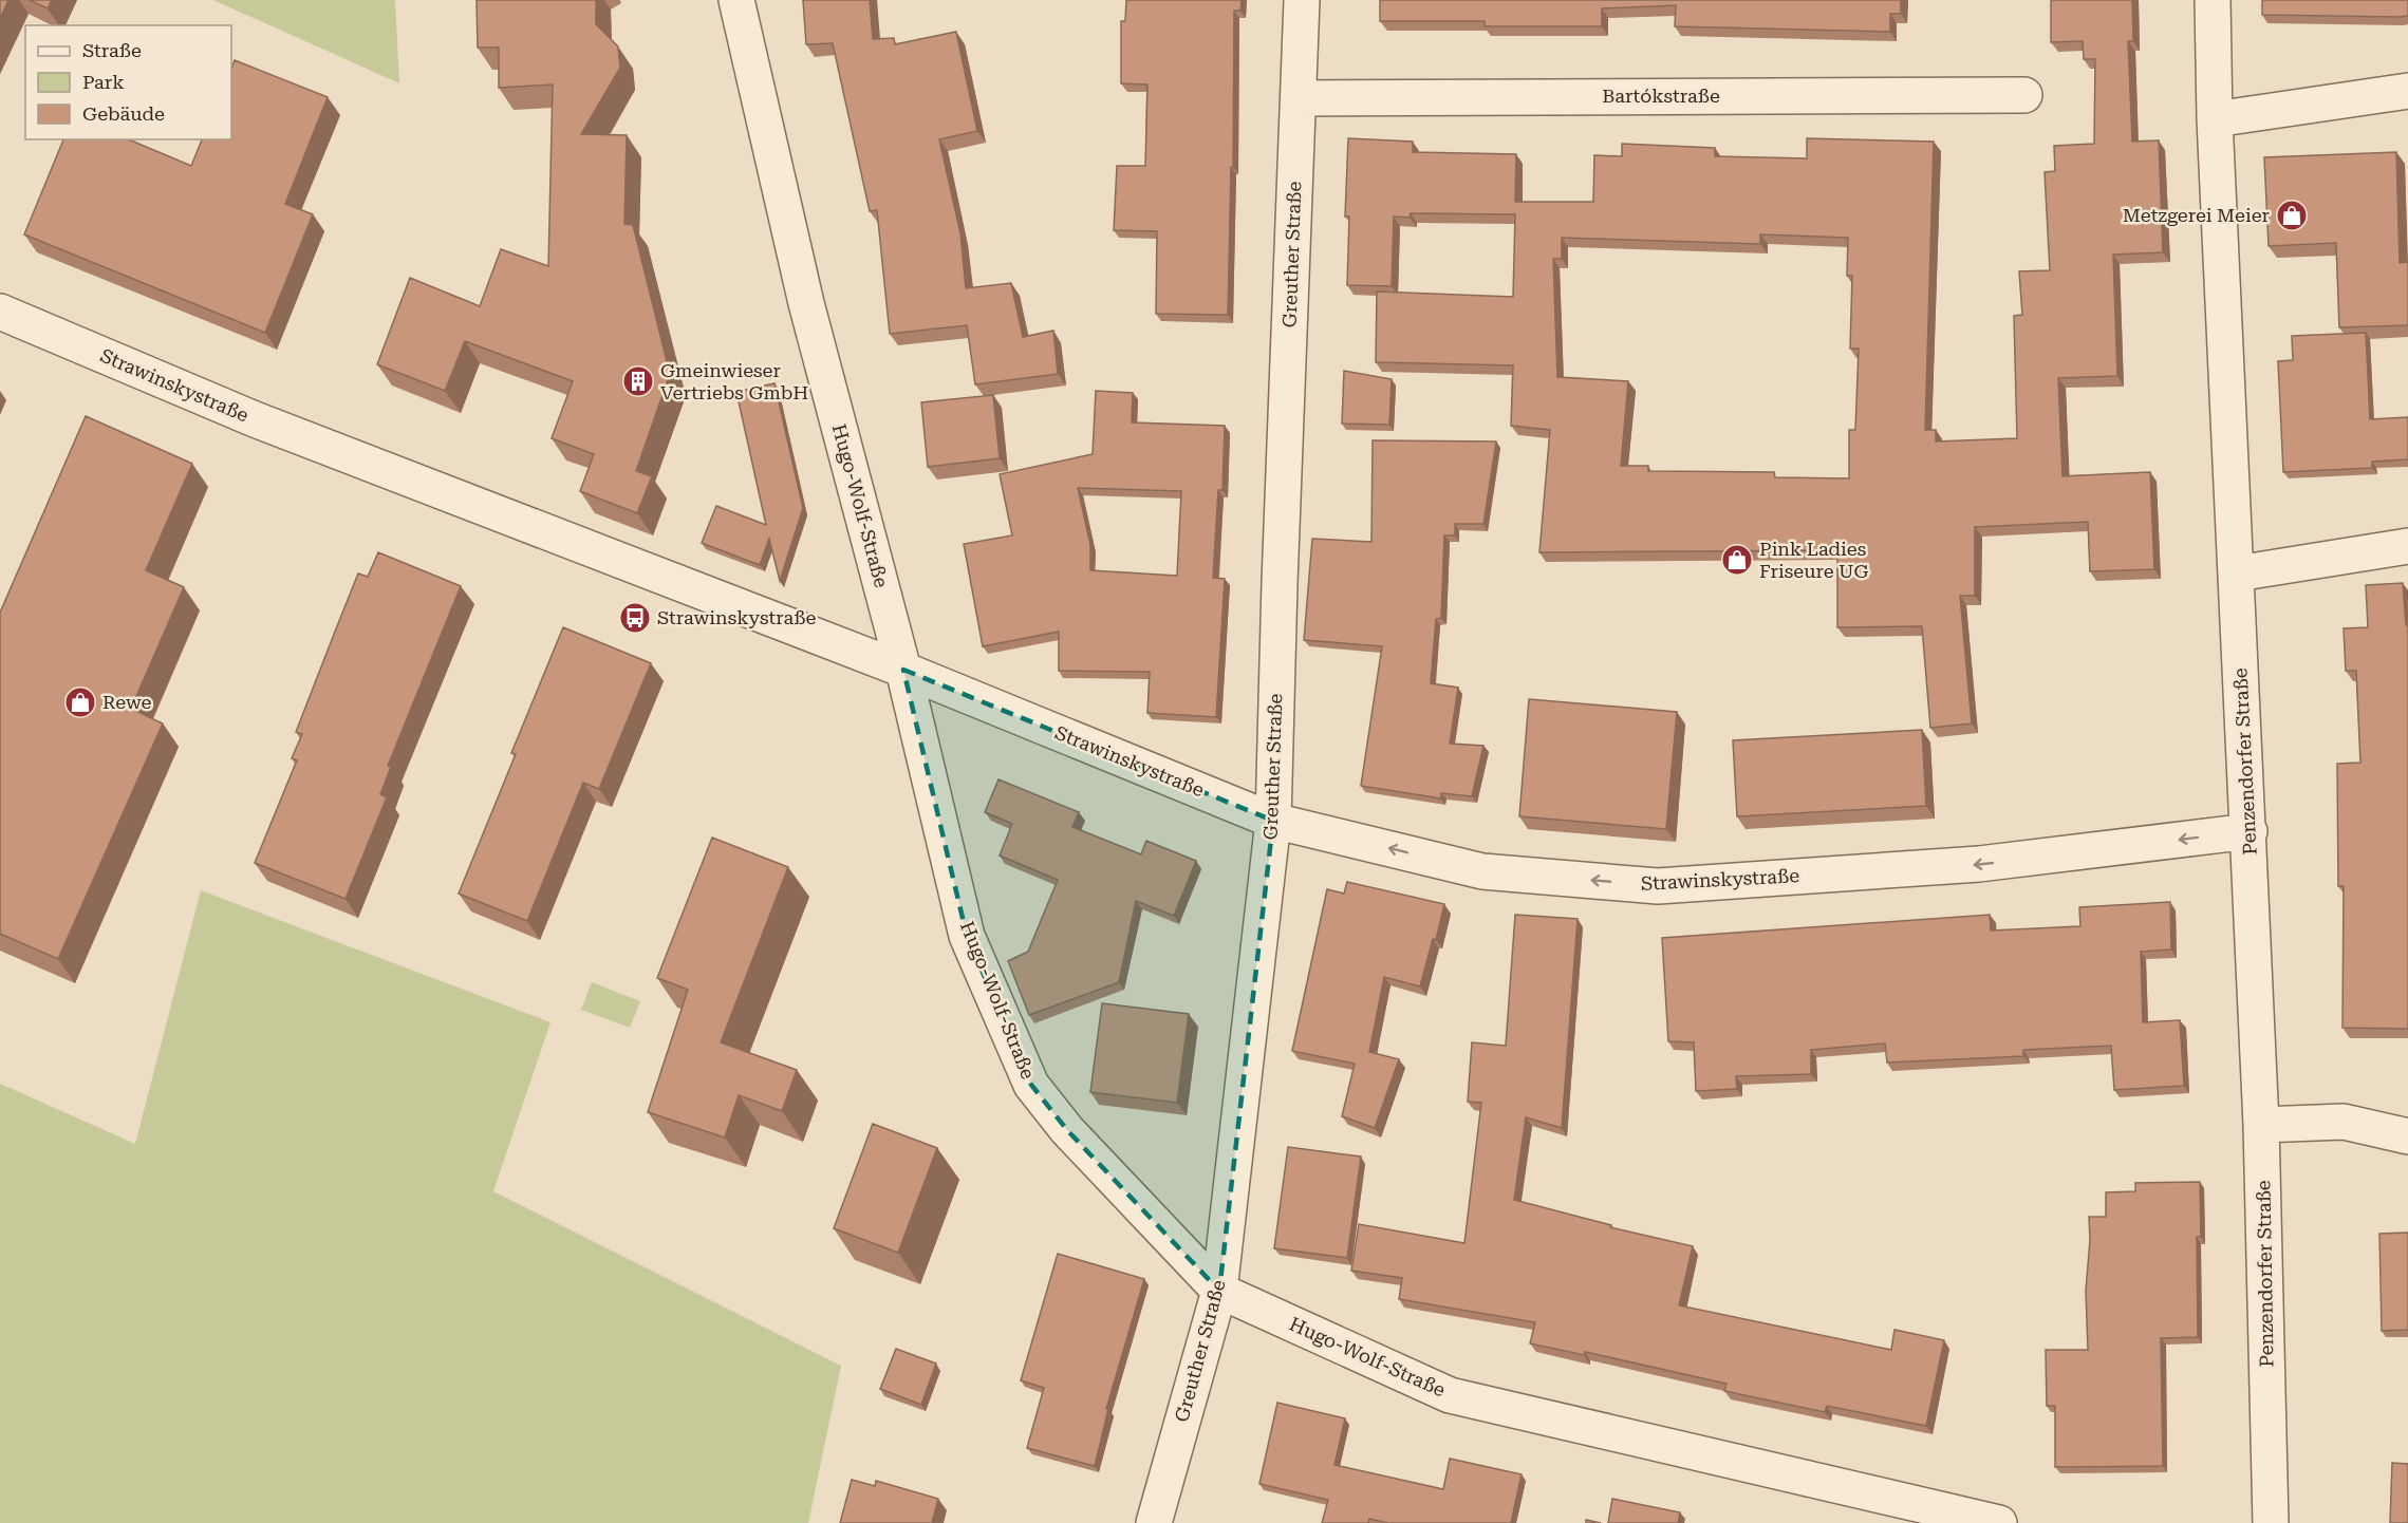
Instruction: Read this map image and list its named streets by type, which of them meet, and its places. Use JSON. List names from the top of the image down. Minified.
{"streets":{"street":["Bartókstraße","Greuther Straße","Strawinskystraße","Hugo-Wolf-Straße","Penzendorfer Straße"]},"crossings":[["Bartókstraße","Greuther Straße"],["Greuther Straße","Strawinskystraße"],["Greuther Straße","Hugo-Wolf-Straße"],["Strawinskystraße","Hugo-Wolf-Straße"],["Strawinskystraße","Penzendorfer Straße"]],"one_way":["Strawinskystraße"],"places":{"shop":["Metzgerei Meier","Pink Ladies Friseure UG","Rewe"],"building":["Gmeinwieser Vertriebs GmbH"],"bus stop":["Strawinskystraße"]},"legend":["Straße","Park","Gebäude"]}
